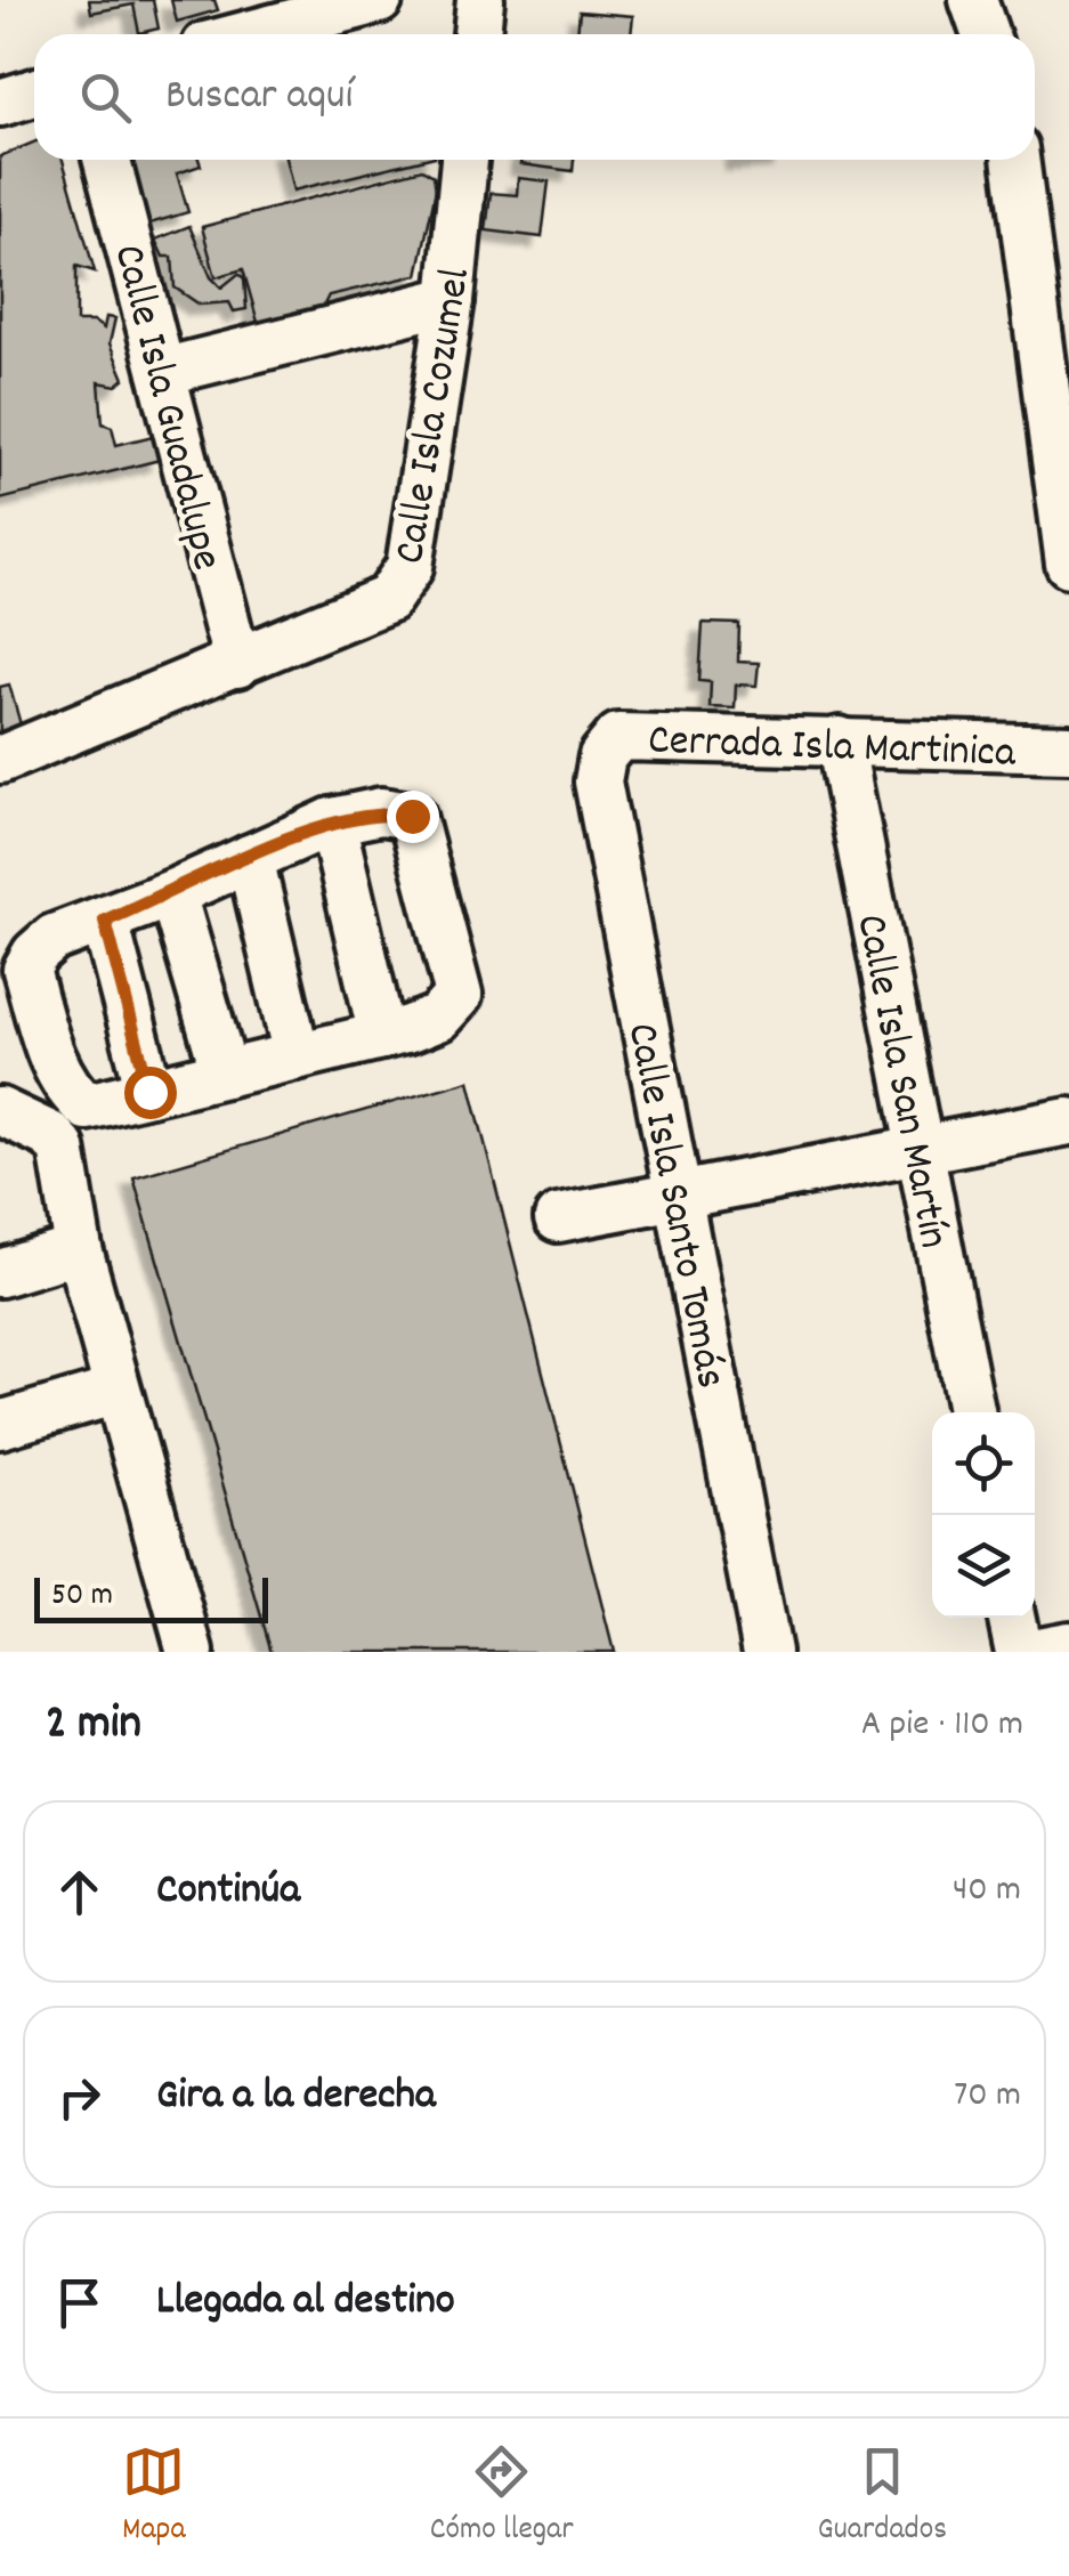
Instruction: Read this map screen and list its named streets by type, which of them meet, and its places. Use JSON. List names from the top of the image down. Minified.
{"streets":{"street":["Calle Isla Guadalupe","Calle Isla Cozumel","Cerrada Isla Martinica","Calle Isla San Martín","Calle Isla Santo Tomás"]},"crossings":[["Calle Isla Guadalupe","Calle Isla Cozumel"],["Cerrada Isla Martinica","Calle Isla San Martín"],["Cerrada Isla Martinica","Calle Isla Santo Tomás"]],"scale_bar":"50 m","page":{"search":"Buscar aquí","scale":"50 m","heading":["2 min","A pie · 110 m"],"list":[["Continúa","40 m"],["Gira a la derecha","70 m"],"Llegada al destino"],"nav":["Mapa","Cómo llegar","Guardados"]}}
